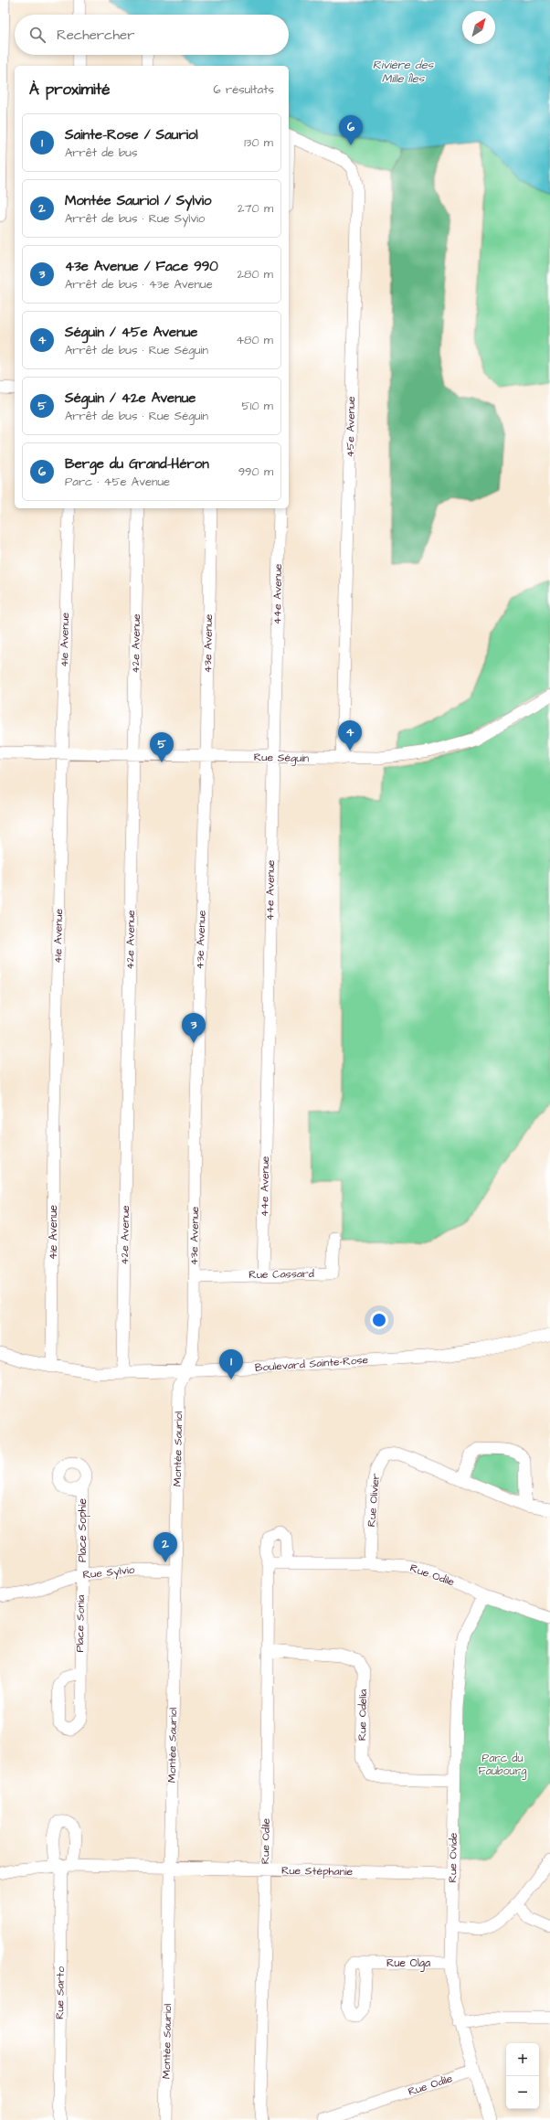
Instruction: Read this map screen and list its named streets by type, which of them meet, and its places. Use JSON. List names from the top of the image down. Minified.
{"streets":{"street":["45e Avenue","44e Avenue","41e Avenue","42e Avenue","43e Avenue","Rue Séguin","Rue Cassard","Boulevard Sainte-Rose","Montée Sauriol","Rue Olivier","Place Sophie","Rue Sylvio","Rue Odile","Place Sonia","Rue Odelia","Rue Ovide","Rue Stéphanie","Rue Olga","Rue Sarto"]},"crossings":[["45e Avenue","Rue Séguin"],["44e Avenue","Rue Séguin"],["44e Avenue","Rue Cassard"],["41e Avenue","Rue Séguin"],["41e Avenue","Boulevard Sainte-Rose"],["42e Avenue","Rue Séguin"],["42e Avenue","Boulevard Sainte-Rose"],["43e Avenue","Rue Séguin"],["43e Avenue","Rue Cassard"],["43e Avenue","Boulevard Sainte-Rose"],["43e Avenue","Montée Sauriol"],["Boulevard Sainte-Rose","Montée Sauriol"],["Montée Sauriol","Rue Sylvio"],["Montée Sauriol","Rue Stéphanie"],["Rue Olivier","Rue Odile"],["Place Sophie","Rue Sylvio"],["Place Sophie","Place Sonia"],["Rue Sylvio","Place Sonia"],["Rue Odile","Rue Odelia"],["Rue Odile","Rue Ovide"],["Rue Odile","Rue Stéphanie"],["Rue Odelia","Rue Ovide"],["Rue Ovide","Rue Stéphanie"],["Rue Ovide","Rue Olga"],["Rue Stéphanie","Rue Sarto"]],"water":["Rivière des Mille Îles"],"parks":["Parc du Faubourg"],"north":"top right","page":{"search":"Rechercher","heading":["À proximité","6 résultats"],"list":[{"mark":"1","name":"Sainte-Rose / Sauriol","note":"Arrêt de bus","value":"130 m"},{"mark":"2","name":"Montée Sauriol / Sylvio","note":"Arrêt de bus · Rue Sylvio","value":"270 m"},{"mark":"3","name":"43e Avenue / Face 990","note":"Arrêt de bus · 43e Avenue","value":"280 m"},{"mark":"4","name":"Séguin / 45e Avenue","note":"Arrêt de bus · Rue Séguin","value":"480 m"},{"mark":"5","name":"Séguin / 42e Avenue","note":"Arrêt de bus · Rue Séguin","value":"510 m"},{"mark":"6","name":"Berge du Grand-Héron","note":"Parc · 45e Avenue","value":"990 m"}],"pins":["6","4","5","3","1","2"],"map_buttons":["+","−"]}}
